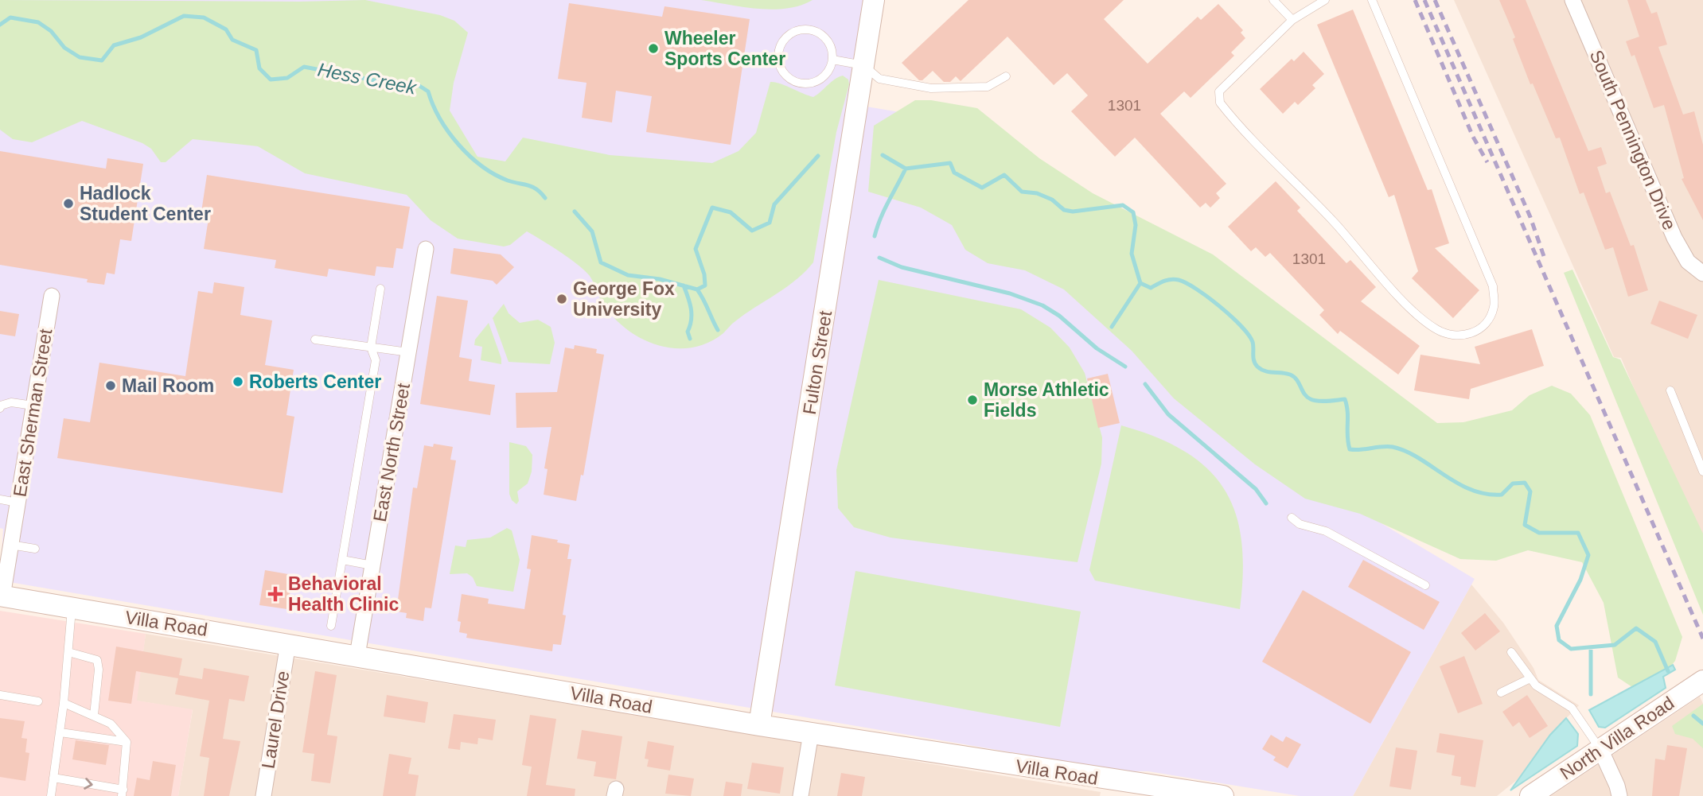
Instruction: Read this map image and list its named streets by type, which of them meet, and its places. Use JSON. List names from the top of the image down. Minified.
{"streets":{"main road":["Fulton Street","Villa Road","North Villa Road"],"street":["South Pennington Drive","East Sherman Street","East North Street","Laurel Drive"]},"crossings":[["Fulton Street","Villa Road"],["East Sherman Street","Villa Road"],["East North Street","Villa Road"],["Villa Road","Laurel Drive"]],"water":["Hess Creek"],"places":{"other":["Wheeler Sports Center","Hadlock Student Center","George Fox University","Roberts Center","Mail Room","Morse Athletic Fields"],"health":["Behavioral Health Clinic"]},"house_numbers":["1301","1301"]}
